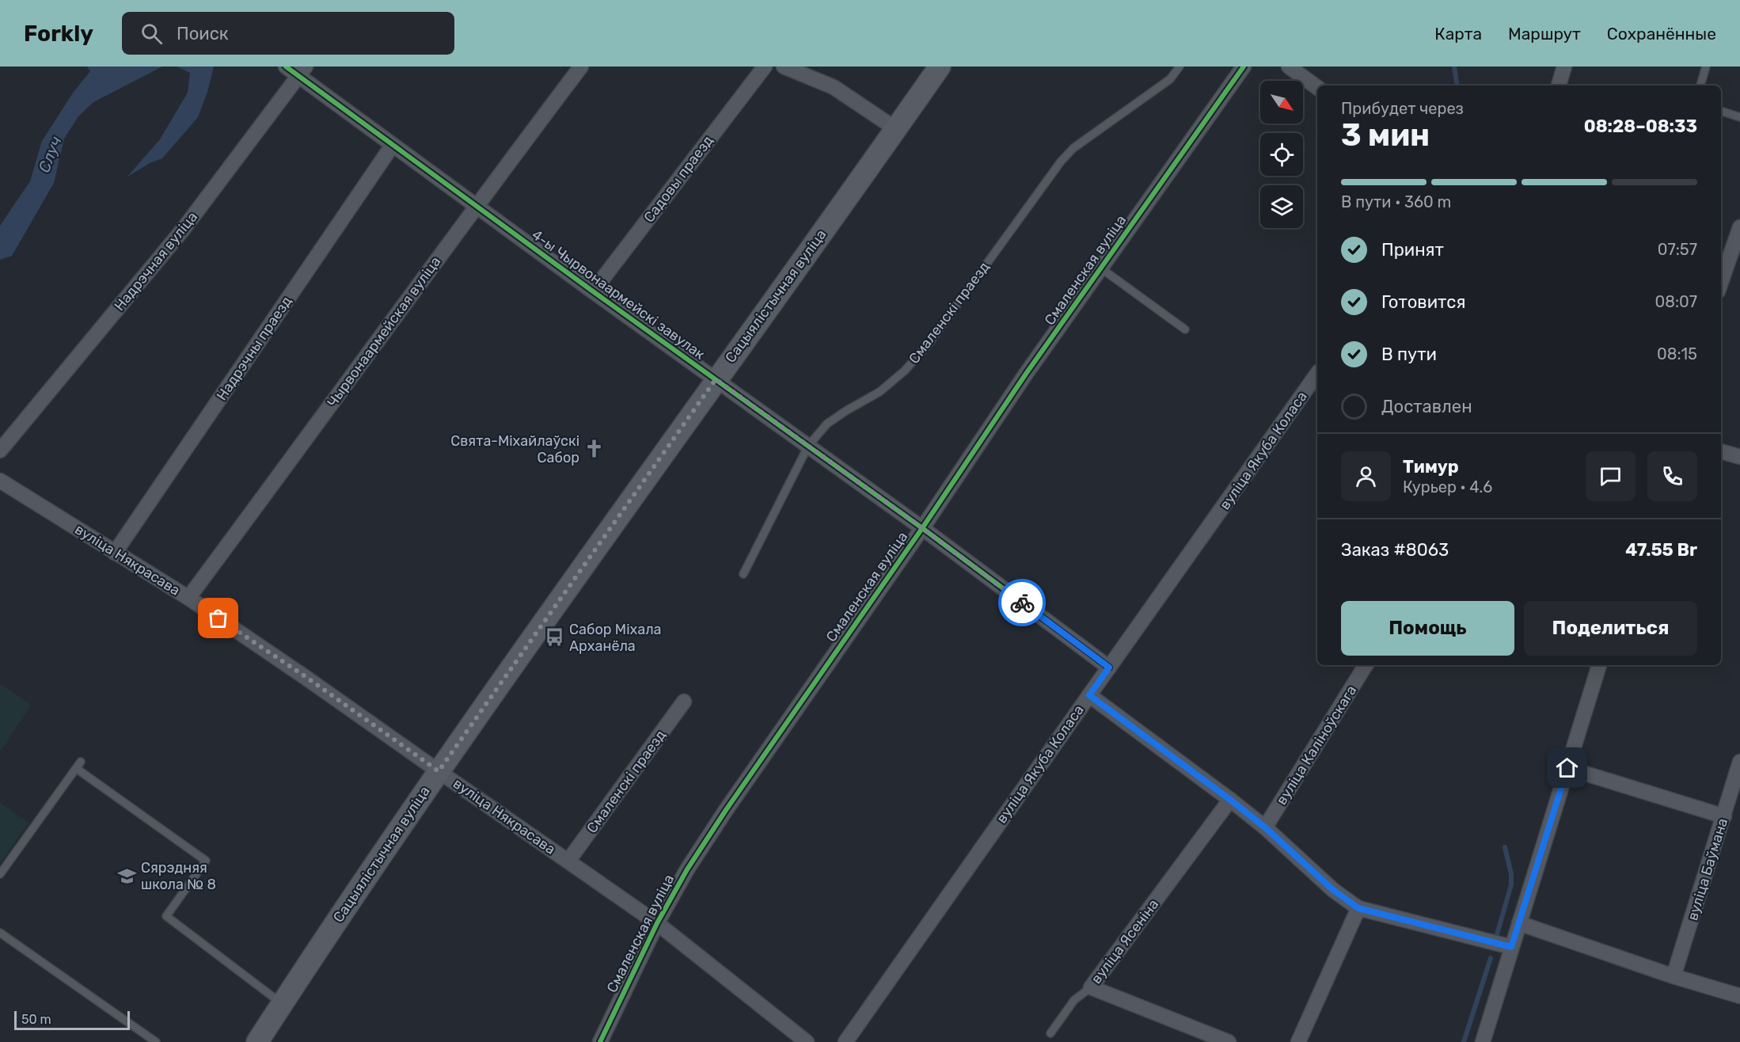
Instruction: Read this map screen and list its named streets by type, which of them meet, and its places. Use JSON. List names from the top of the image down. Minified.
{"streets":{"main road":["Сацыялістычная вуліца"],"street":["Садовы праезд","Надрэчная вуліца","Смаленская вуліца","4-ы Чырвонаармейскі завулак","Смаленскі праезд","Чырвонаармейская вуліца","Надрэчны праезд","вуліца Якуба Коласа","вуліца Някрасава","вуліца Каліноўскага","вуліца Баўмана","вуліца Ясеніна"]},"crossings":[["Садовы праезд","4-ы Чырвонаармейскі завулак"],["Надрэчная вуліца","4-ы Чырвонаармейскі завулак"],["Смаленская вуліца","4-ы Чырвонаармейскі завулак"],["Смаленская вуліца","вуліца Някрасава"],["4-ы Чырвонаармейскі завулак","Сацыялістычная вуліца"],["4-ы Чырвонаармейскі завулак","Смаленскі праезд"],["4-ы Чырвонаармейскі завулак","Чырвонаармейская вуліца"],["4-ы Чырвонаармейскі завулак","Надрэчны праезд"],["4-ы Чырвонаармейскі завулак","вуліца Якуба Коласа"],["Сацыялістычная вуліца","вуліца Някрасава"],["Смаленскі праезд","вуліца Някрасава"],["Чырвонаармейская вуліца","вуліца Някрасава"],["Надрэчны праезд","вуліца Някрасава"]],"water":["Случ"],"places":{"church":["Свята-Міхайлаўскі Сабор"],"bus stop":["Сабор Міхала Арханёла"],"school or university":["Сярэдняя школа № 8"]},"scale_bar":"50 m","north":"bottom right","page":{"header":"Forkly","search":"Поиск","nav":["Карта","Маршрут","Сохранённые"],"heading":["3 мин","Прибудет через","08:28–08:33"],"panel":["Тимур","Курьер · 4.6","Заказ #8063","47.55 Br"],"bar":"В пути · 360 m","list":[["Принят","07:57"],["Готовится","08:07"],["В пути","08:15"],"Доставлен"],"buttons":["Помощь","Поделиться"],"scale":"50 m"}}
